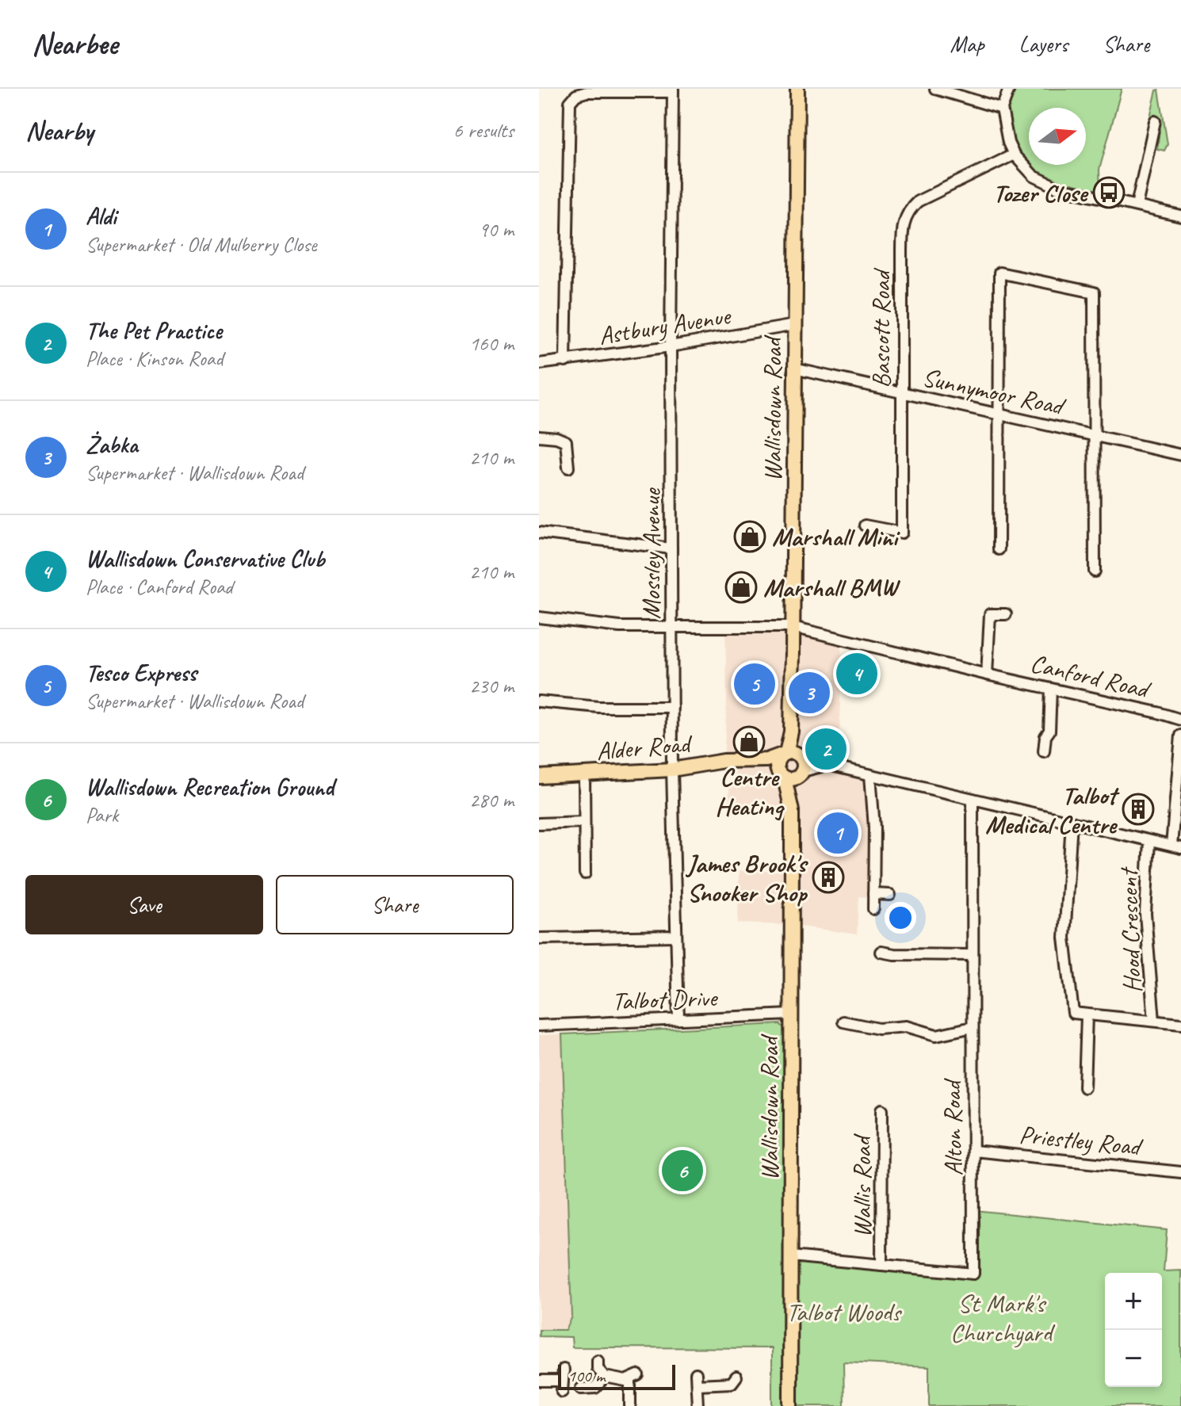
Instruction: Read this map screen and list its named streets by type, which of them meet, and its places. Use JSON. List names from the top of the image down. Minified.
{"streets":{"main road":["Wallisdown Road","Alder Road"],"street":["Astbury Avenue","Bascott Road","Sunnymoor Road","Mossley Avenue","Canford Road","Hood Crescent","Talbot Drive","Alton Road","Priestley Road","Wallis Road"]},"crossings":[["Astbury Avenue","Wallisdown Road"],["Astbury Avenue","Mossley Avenue"],["Bascott Road","Sunnymoor Road"],["Sunnymoor Road","Wallisdown Road"],["Wallisdown Road","Canford Road"],["Wallisdown Road","Alder Road"],["Wallisdown Road","Talbot Drive"],["Wallisdown Road","Alton Road"],["Mossley Avenue","Canford Road"],["Mossley Avenue","Alder Road"],["Mossley Avenue","Talbot Drive"],["Alton Road","Priestley Road"],["Alton Road","Wallis Road"]],"parks":["St Mark's Churchyard","Talbot Woods"],"places":{"bus stop":["Tozer Close"],"shop":["Marshall Mini","Marshall BMW","Centre Heating"],"building":["Talbot Medical Centre","James Brook's Snooker Shop"]},"scale_bar":"100 m","north":"right","page":{"header":"Nearbee","nav":["Map","Layers","Share"],"heading":["Nearby","6 results"],"list":[{"mark":"1","name":"Aldi","note":"Supermarket · Old Mulberry Close","value":"90 m"},{"mark":"2","name":"The Pet Practice","note":"Place · Kinson Road","value":"160 m"},{"mark":"3","name":"Żabka","note":"Supermarket · Wallisdown Road","value":"210 m"},{"mark":"4","name":"Wallisdown Conservative Club","note":"Place · Canford Road","value":"210 m"},{"mark":"5","name":"Tesco Express","note":"Supermarket · Wallisdown Road","value":"230 m"},{"mark":"6","name":"Wallisdown Recreation Ground","note":"Park","value":"280 m"}],"pins":["4","5","3","2","1","6"],"buttons":["Save","Share"],"map_buttons":["+","−"],"scale":"100 m"}}
